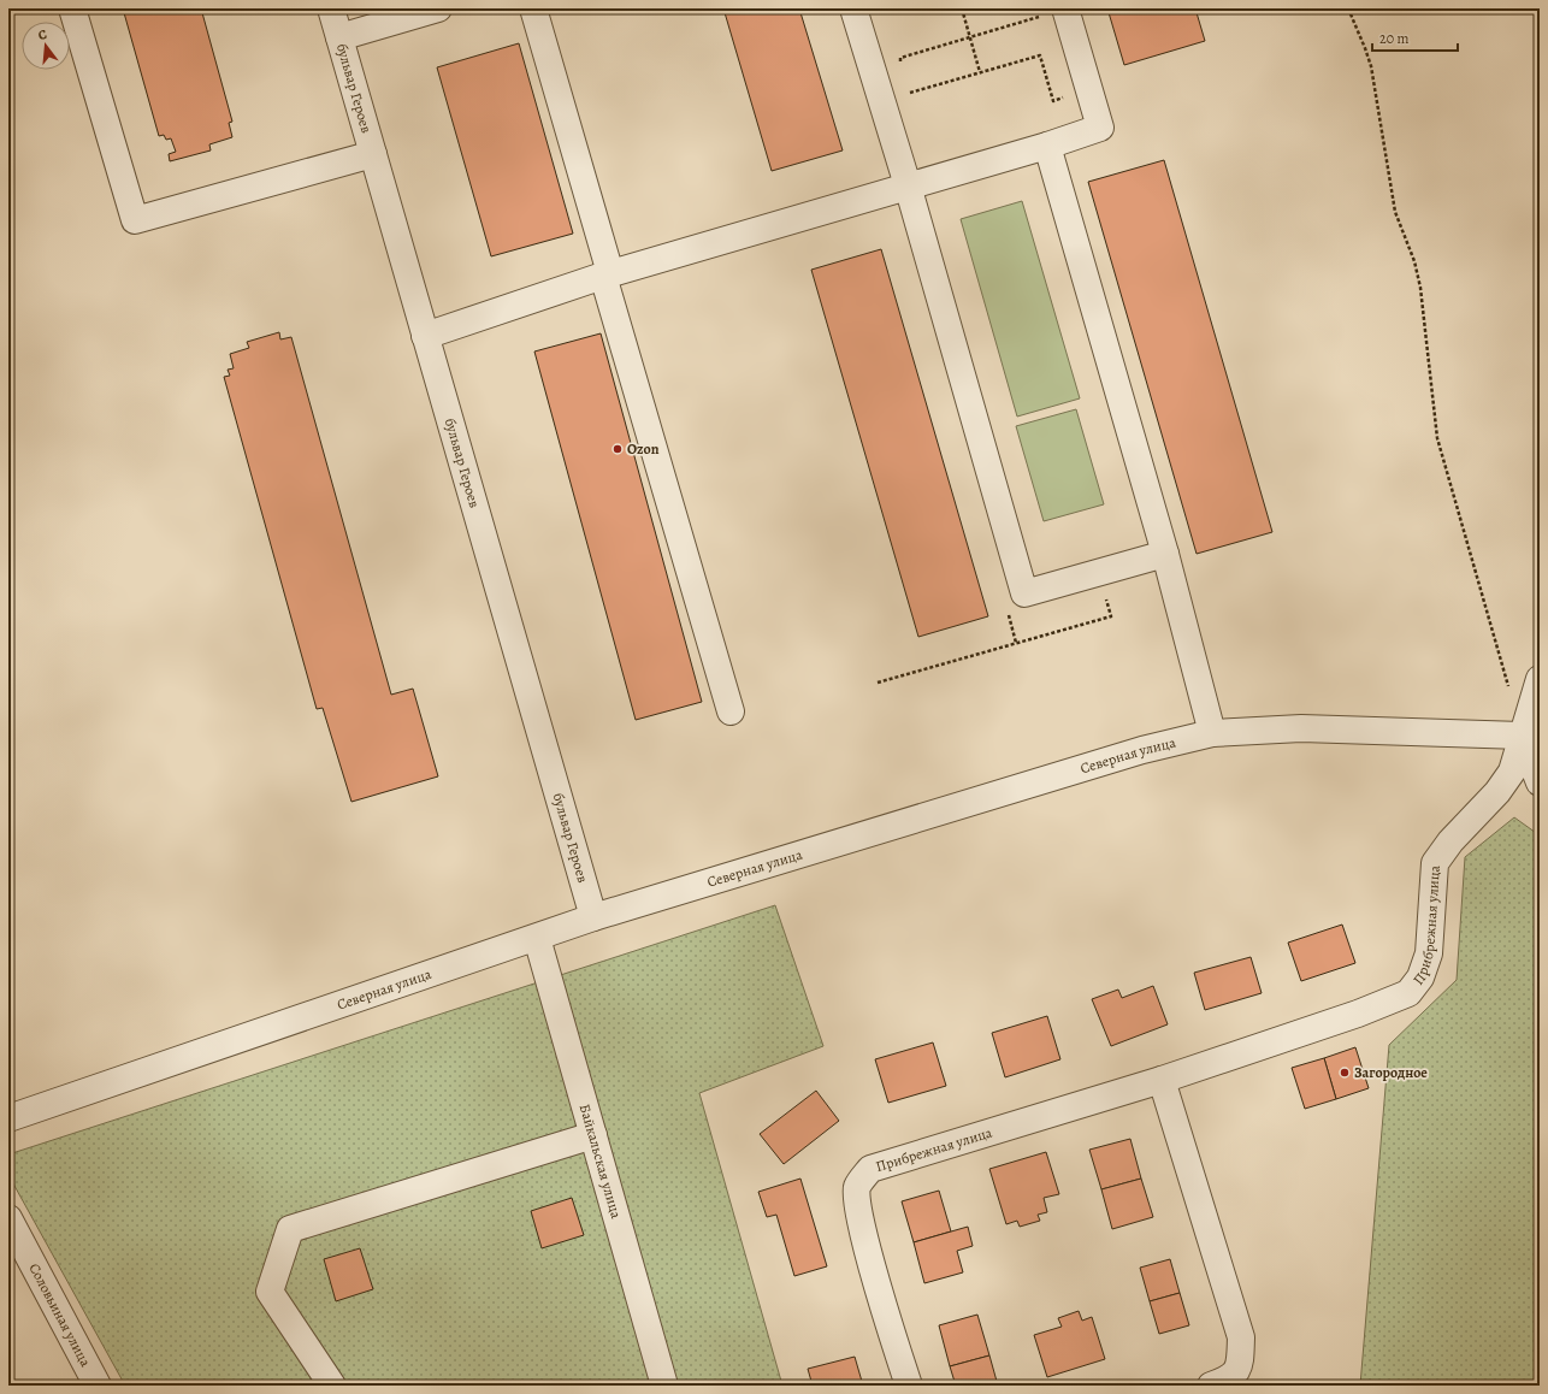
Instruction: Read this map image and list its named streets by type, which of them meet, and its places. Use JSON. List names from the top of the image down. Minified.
{"streets":{"street":["бульвар Героев","Северная улица","Прибрежная улица","Байкальская улица","Соловьиная улица"]},"crossings":[["бульвар Героев","Северная улица"],["Северная улица","Прибрежная улица"],["Северная улица","Байкальская улица"]],"places":["Ozon","Загородное"],"scale_bar":"20 m","north":"top"}
